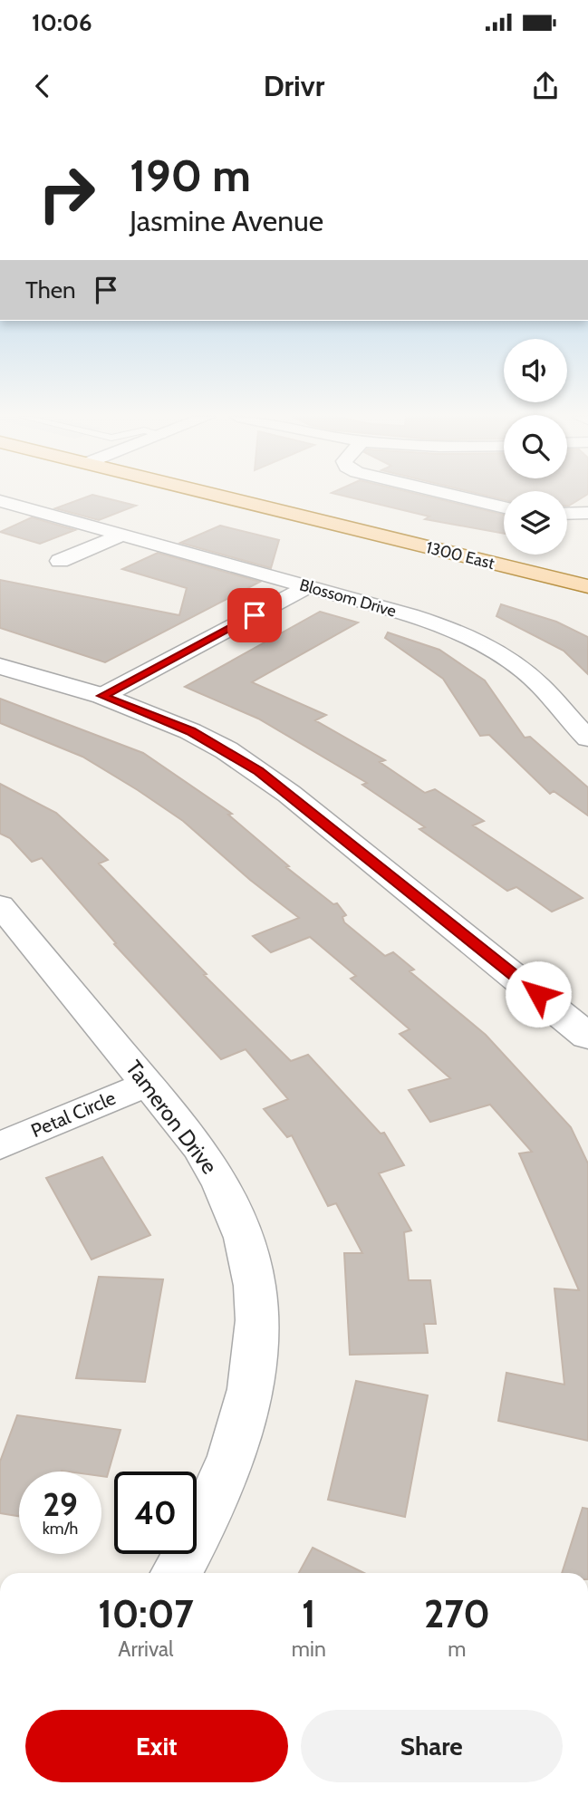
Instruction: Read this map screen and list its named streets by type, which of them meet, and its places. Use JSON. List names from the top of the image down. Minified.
{"streets":{"main road":["1300 East"],"street":["Blossom Drive","Petal Circle","Tameron Drive"]},"crossings":[["Petal Circle","Tameron Drive"]],"page":{"status":"10:06","header":"Drivr","turn":["190 m","Jasmine Avenue"],"then":"Then","speed":"29 km/h","limit":"40","eta":["10:07","Arrival","1","min","270","m"],"buttons":["Exit","Share"]}}
